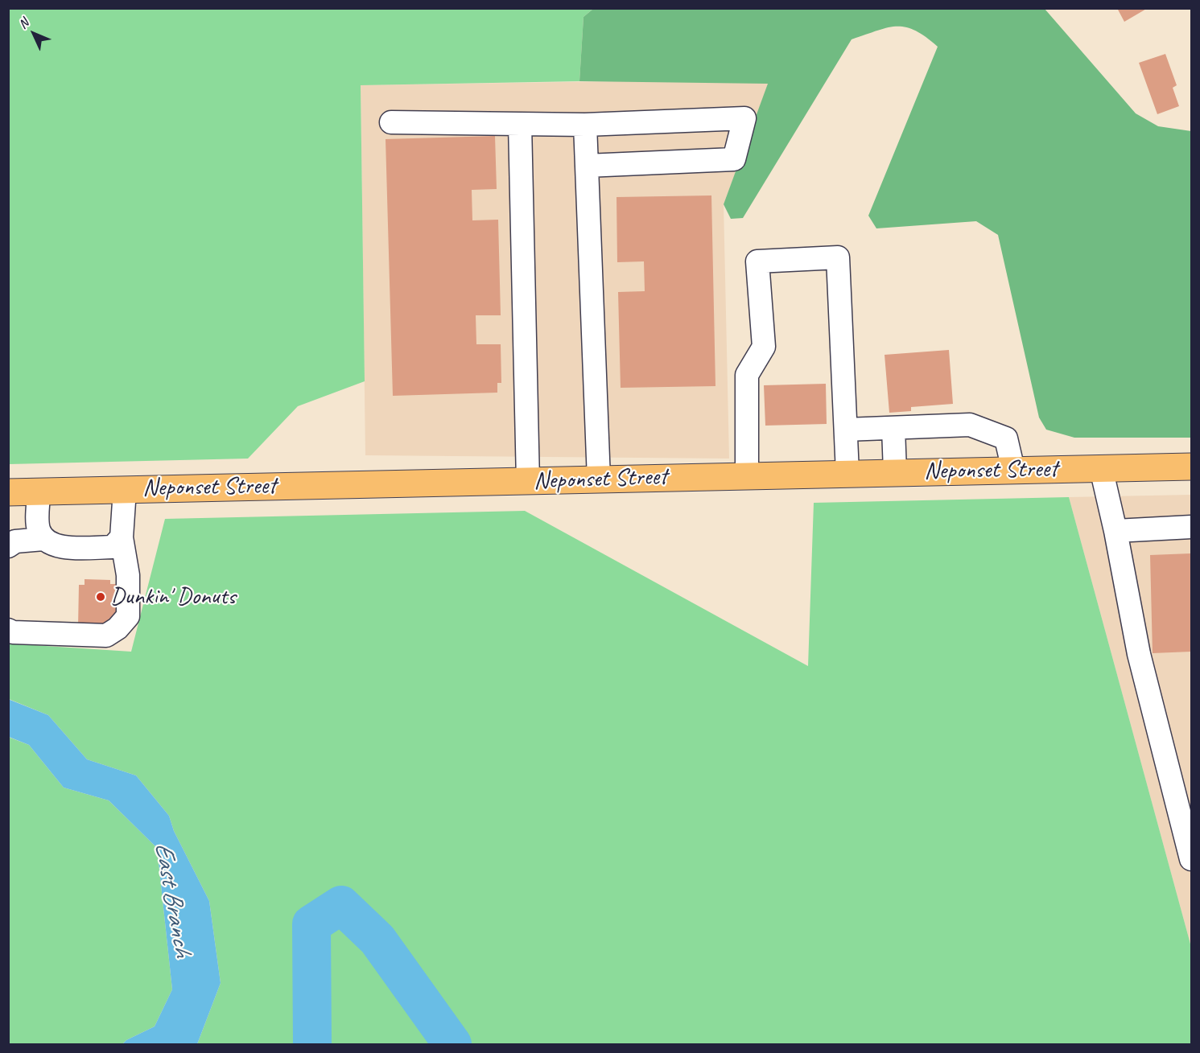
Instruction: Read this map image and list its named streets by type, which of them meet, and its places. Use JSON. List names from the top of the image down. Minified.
{"streets":{"main road":["Neponset Street"]},"water":["East Branch"],"places":["Dunkin' Donuts"],"north":"top left"}
